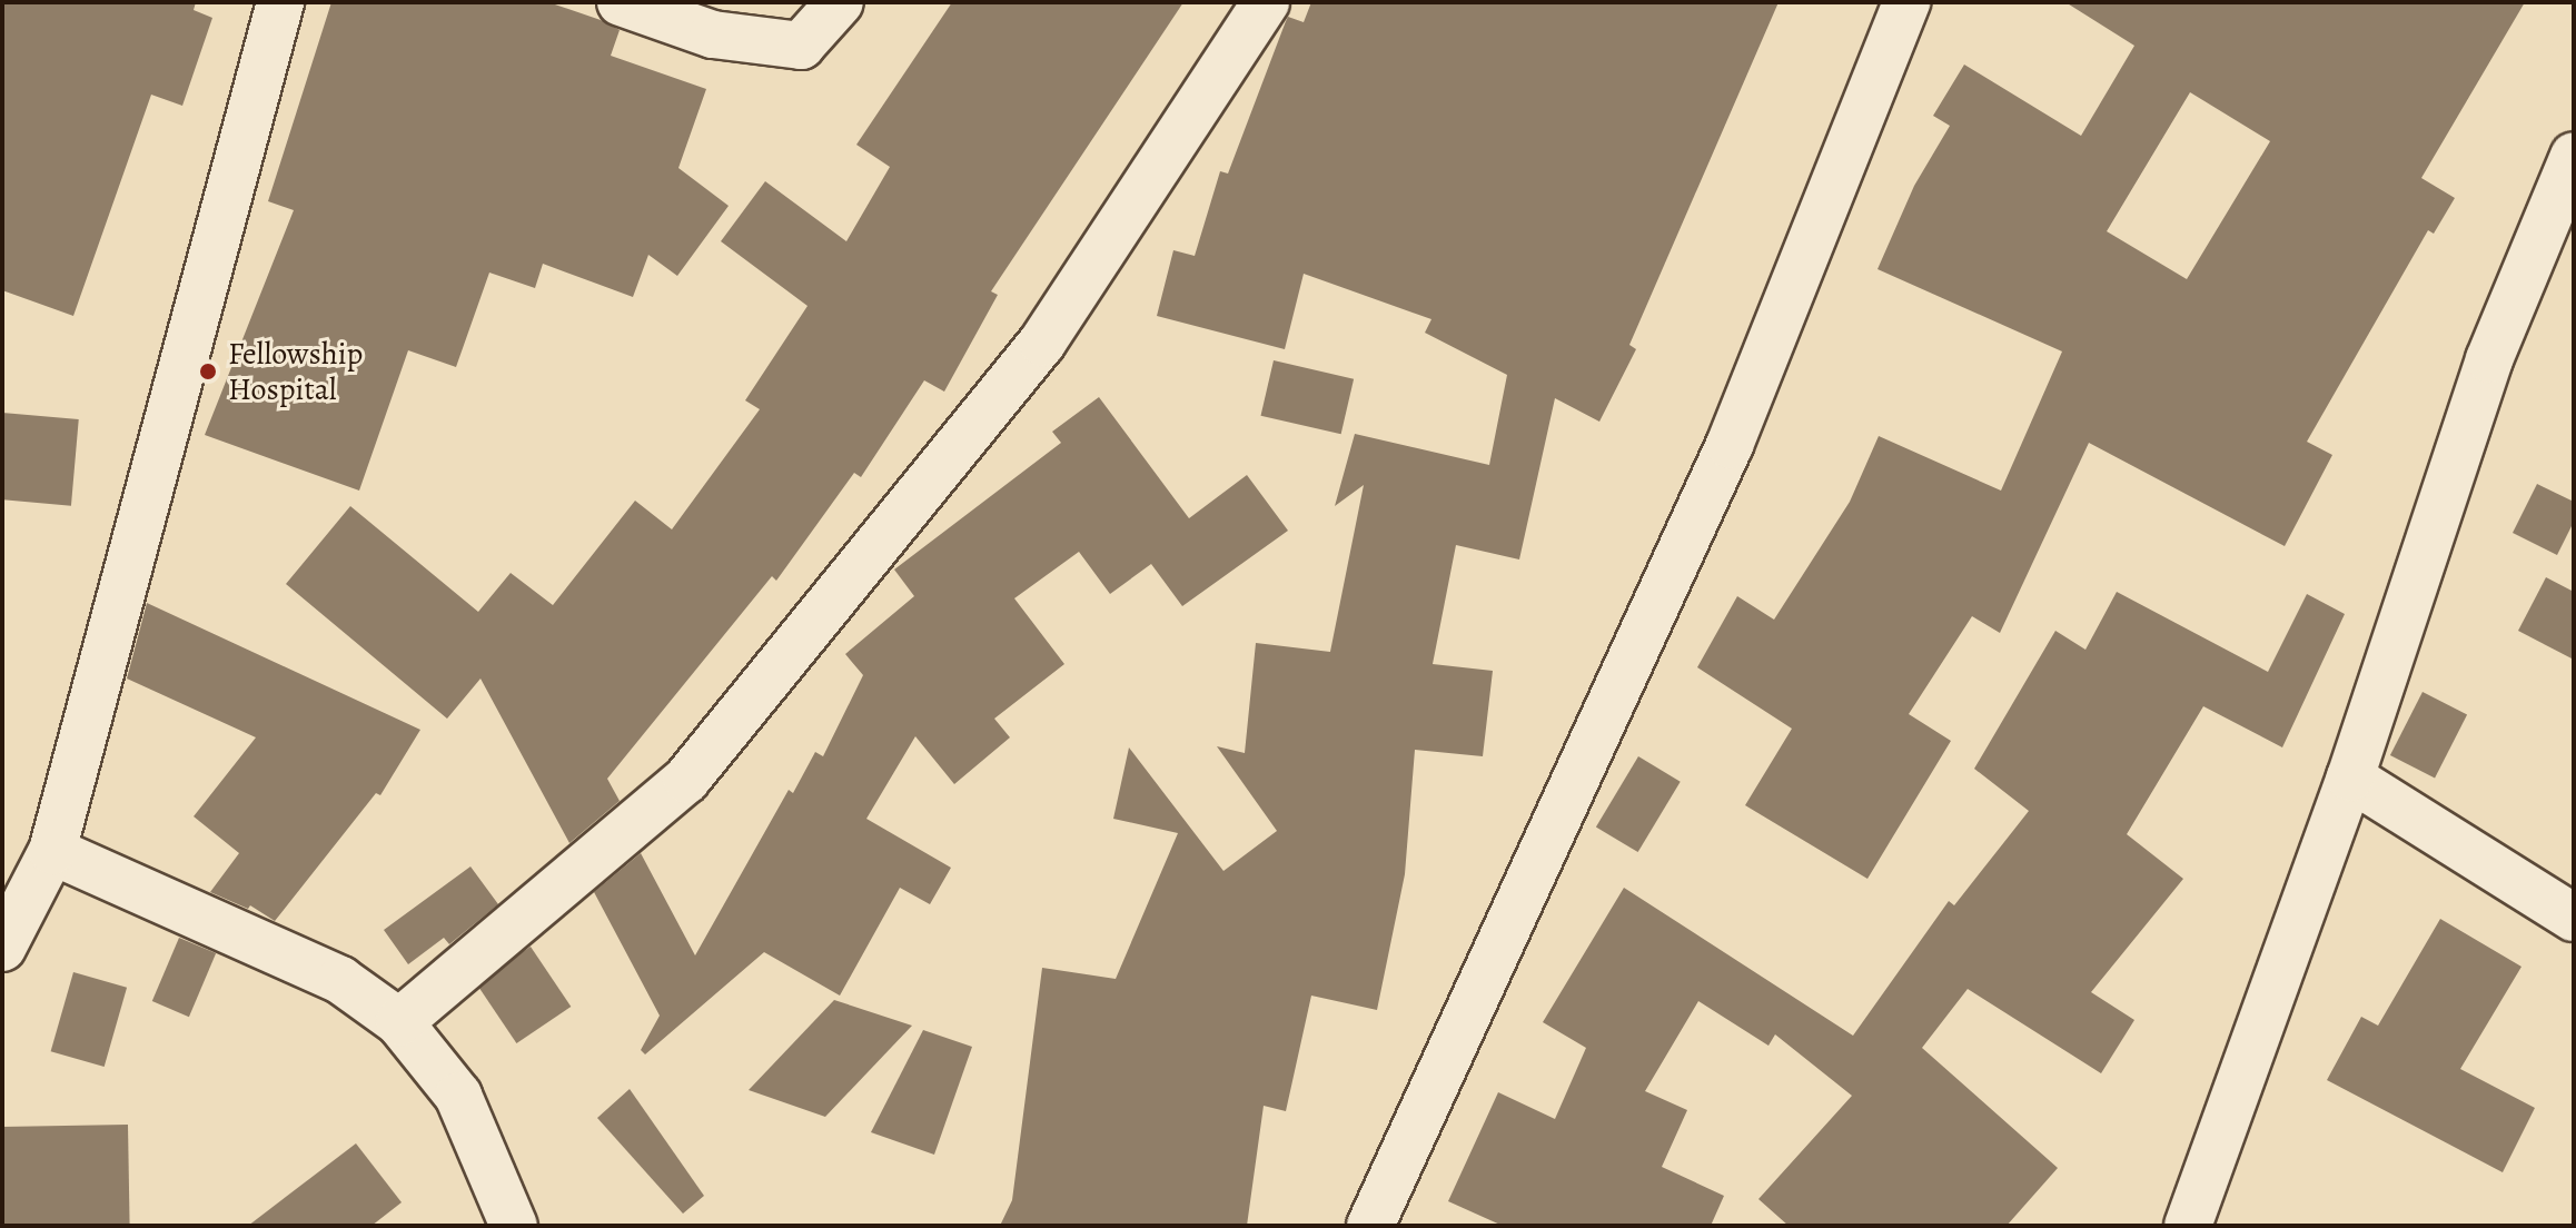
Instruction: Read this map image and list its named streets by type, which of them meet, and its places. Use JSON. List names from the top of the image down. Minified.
{"places":["Fellowship Hospital"]}
